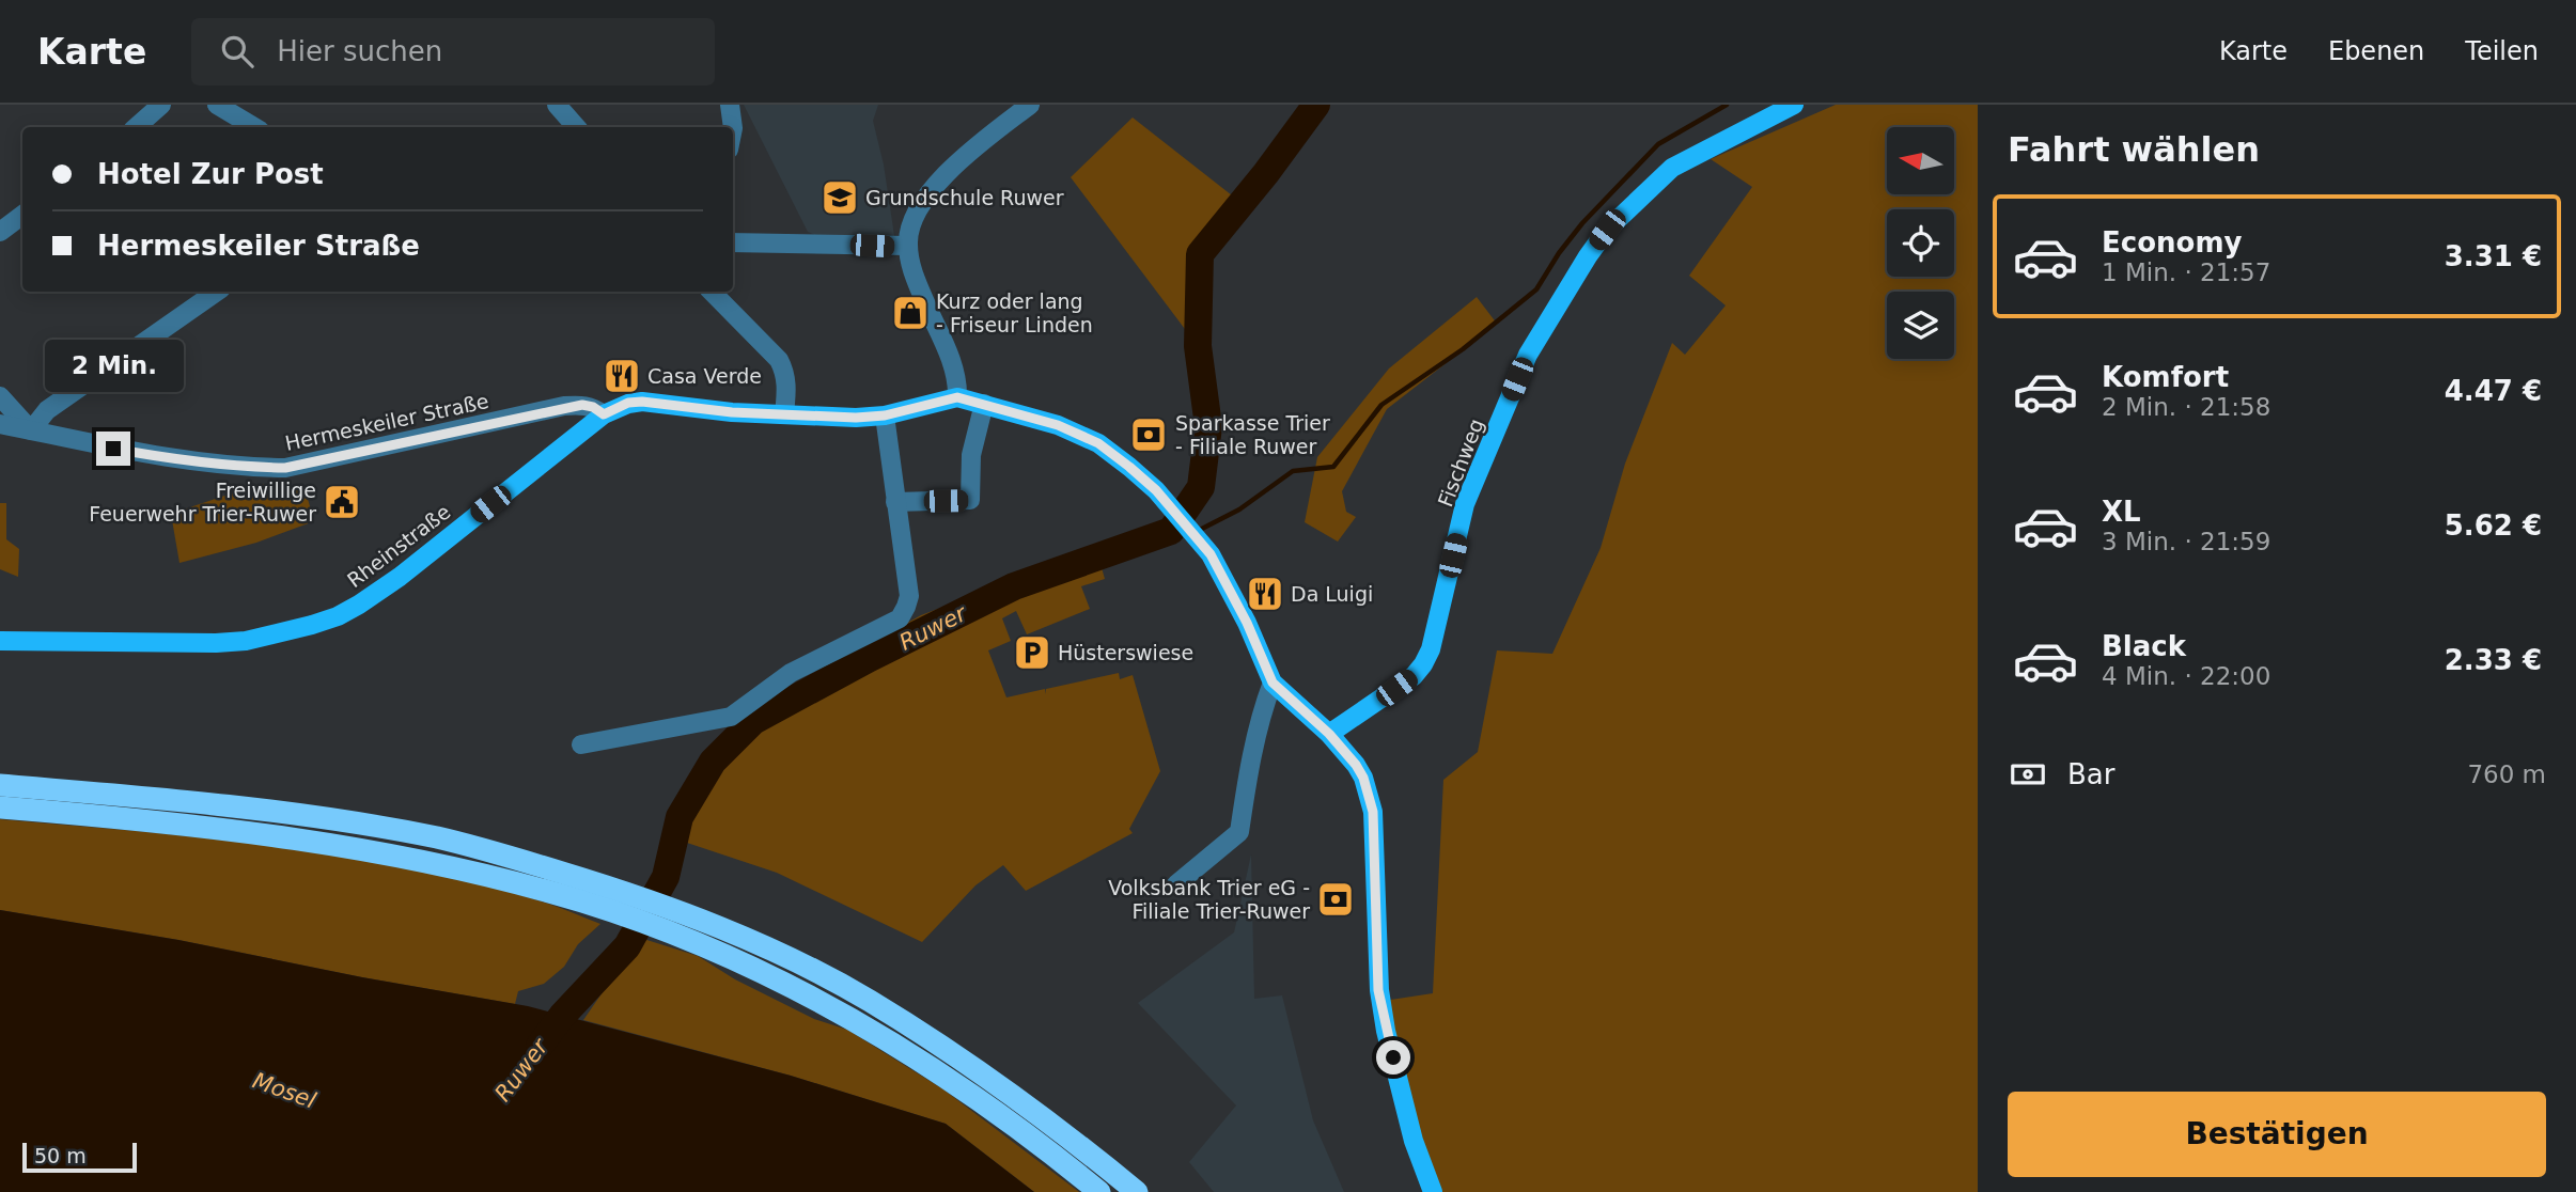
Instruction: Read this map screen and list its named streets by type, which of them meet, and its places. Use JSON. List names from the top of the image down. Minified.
{"streets":{"main road":["Fischweg","Rheinstraße"],"street":["Hermeskeiler Straße"]},"crossings":[["Hermeskeiler Straße","Rheinstraße"]],"water":["Ruwer","Mosel"],"places":{"school or university":["Grundschule Ruwer"],"shop":["Kurz oder lang - Friseur Linden"],"restaurant":["Casa Verde","Da Luigi"],"bank":["Sparkasse Trier - Filiale Ruwer","Volksbank Trier eG - Filiale Trier-Ruwer"],"public building":["Freiwillige Feuerwehr Trier-Ruwer"],"parking":["Hüsterswiese"]},"scale_bar":"50 m","north":"left","page":{"header":"Karte","search":"Hier suchen","nav":["Karte","Ebenen","Teilen"],"heading":"Fahrt wählen","banner":["Hotel Zur Post","Hermeskeiler Straße"],"list":[{"name":"Economy","note":"1 Min. · 21:57","value":"3.31 €"},{"name":"Komfort","note":"2 Min. · 21:58","value":"4.47 €"},{"name":"XL","note":"3 Min. · 21:59","value":"5.62 €"},{"name":"Black","note":"4 Min. · 22:00","value":"2.33 €"}],"bubble":"2 Min.","pay":["Bar","760 m"],"buttons":"Bestätigen","scale":"50 m"}}
